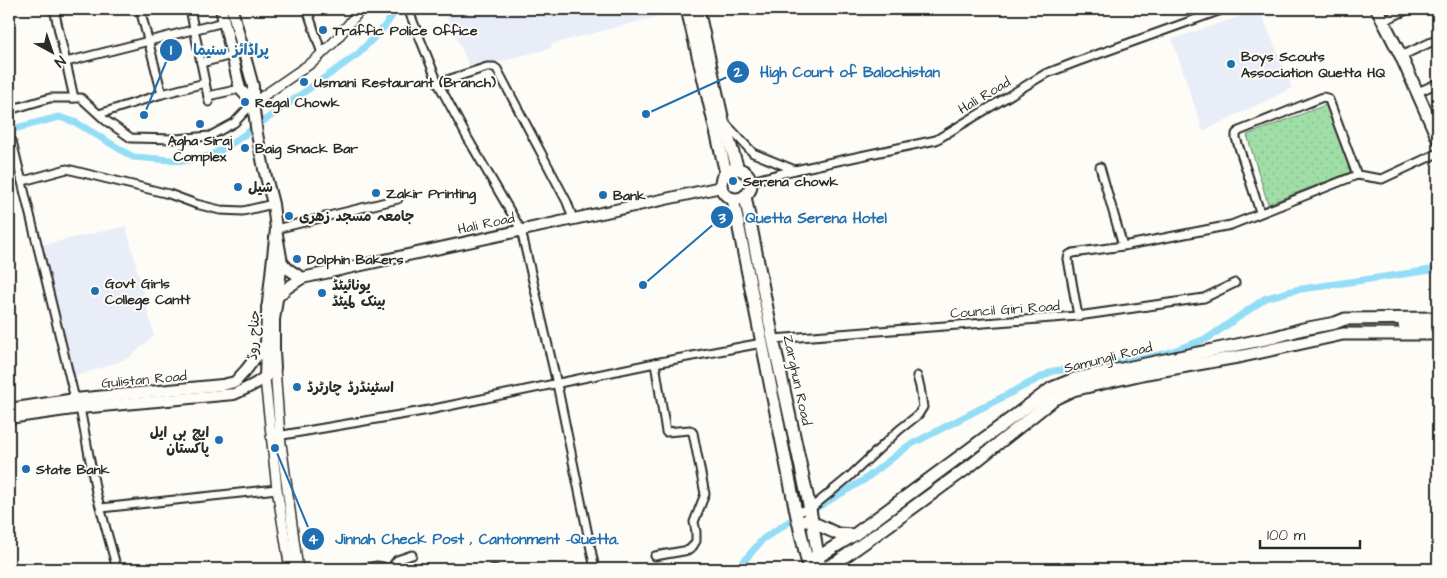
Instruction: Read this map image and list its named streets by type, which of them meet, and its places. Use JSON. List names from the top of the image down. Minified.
{"streets":{"main road":["Hali Road","جناح روڈ","Samungli Road","Gulistan Road","Zarghun Road"],"street":["Council Giri Road"]},"crossings":[["Hali Road","جناح روڈ"],["Hali Road","Zarghun Road"],["Council Giri Road","Zarghun Road"],["جناح روڈ","Gulistan Road"],["Samungli Road","Zarghun Road"]],"places":["Traffic Police Office","Boys Scouts Association Quetta HQ","Usmani Restaurant (Branch)","Regal Chowk","High Court of Balochistan","پراڈائز سنیما","Agha Siraj Complex","Baig Snack Bar","Serena chowk","شیل","Zakir Printing","Bank","جامعہ مسجد زھری","Dolphin Bakers","Quetta Serena Hotel","Govt Girls College Cantt","یونائیٹڈ بینک لمیٹڈ","اسٹینڈرڈ چارٹرڈ","ایچ بی ایل پاکستان","Jinnah Check Post , Cantonment -Quetta.","State Bank"],"scale_bar":"100 m","north":"bottom right"}
